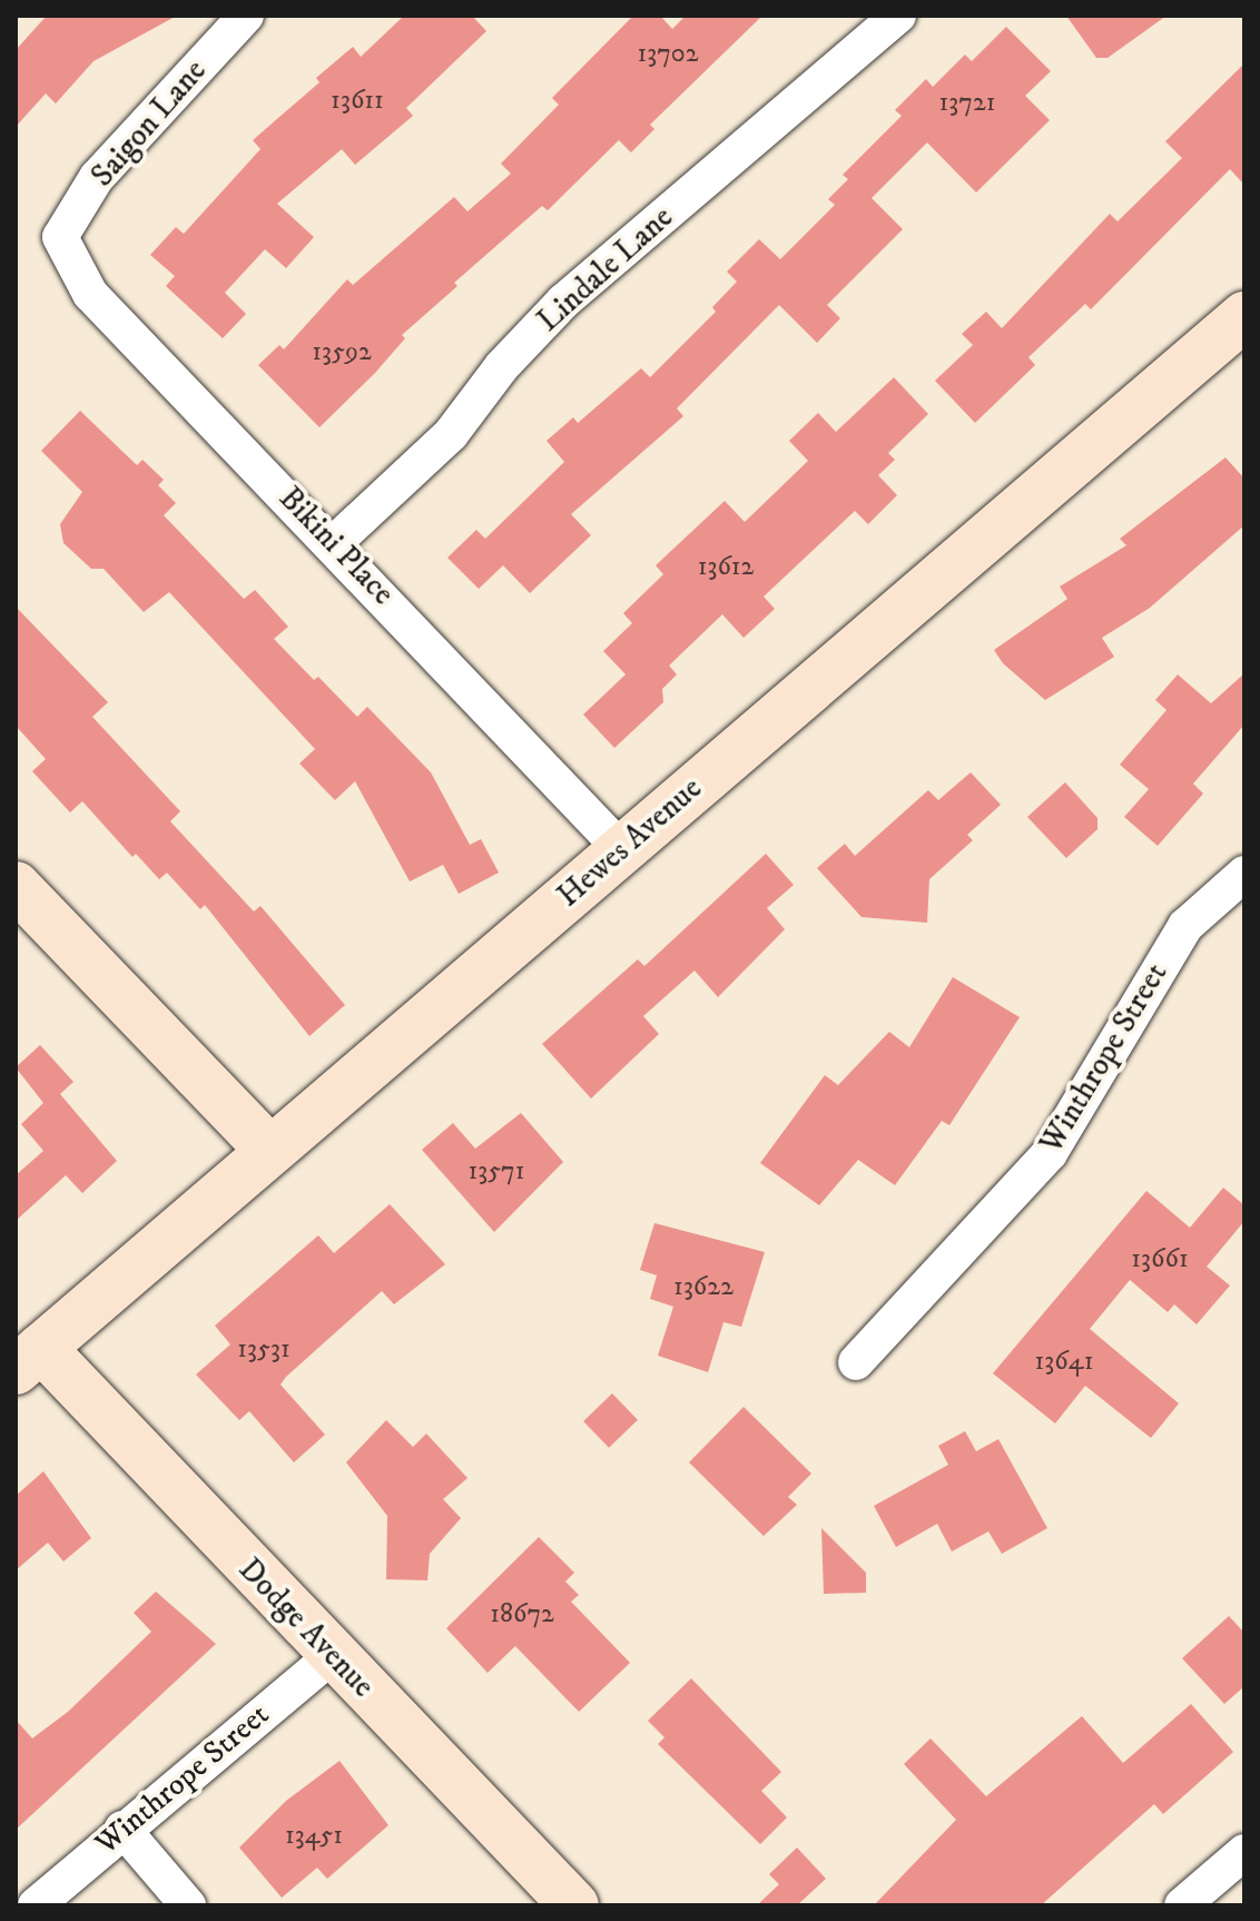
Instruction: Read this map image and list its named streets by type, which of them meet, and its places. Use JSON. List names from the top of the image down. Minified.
{"streets":{"street":["Saigon Lane","Lindale Lane","Bikini Place","Hewes Avenue","Winthrope Street","Dodge Avenue"]},"crossings":[["Saigon Lane","Bikini Place"],["Lindale Lane","Bikini Place"],["Bikini Place","Hewes Avenue"],["Hewes Avenue","Dodge Avenue"],["Winthrope Street","Dodge Avenue"]],"house_numbers":["13702","13611","13721","13592","13612","13571","13661","13622","13531","13641","18672","13451"]}
